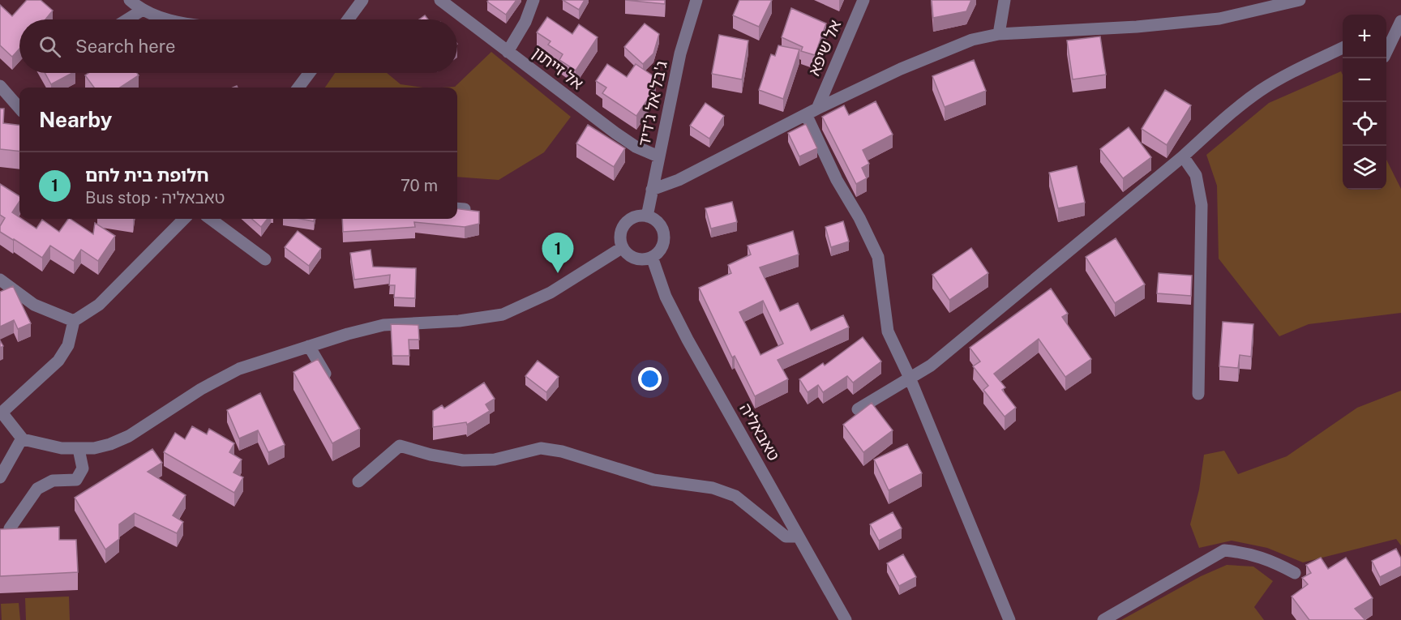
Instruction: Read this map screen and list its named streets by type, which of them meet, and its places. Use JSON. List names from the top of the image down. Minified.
{"streets":{"street":["אל שיפא","אל זייתון","ג'בל אל ג'דיד","טאבאליה"]},"crossings":[["אל זייתון","ג'בל אל ג'דיד"],["ג'בל אל ג'דיד","טאבאליה"]],"page":{"map_buttons":["+","−"],"search":"Search here","heading":"Nearby","list":[{"mark":"1","name":"חלופת בית לחם","note":"Bus stop · טאבאליה","value":"70 m"}],"pins":"1"}}
